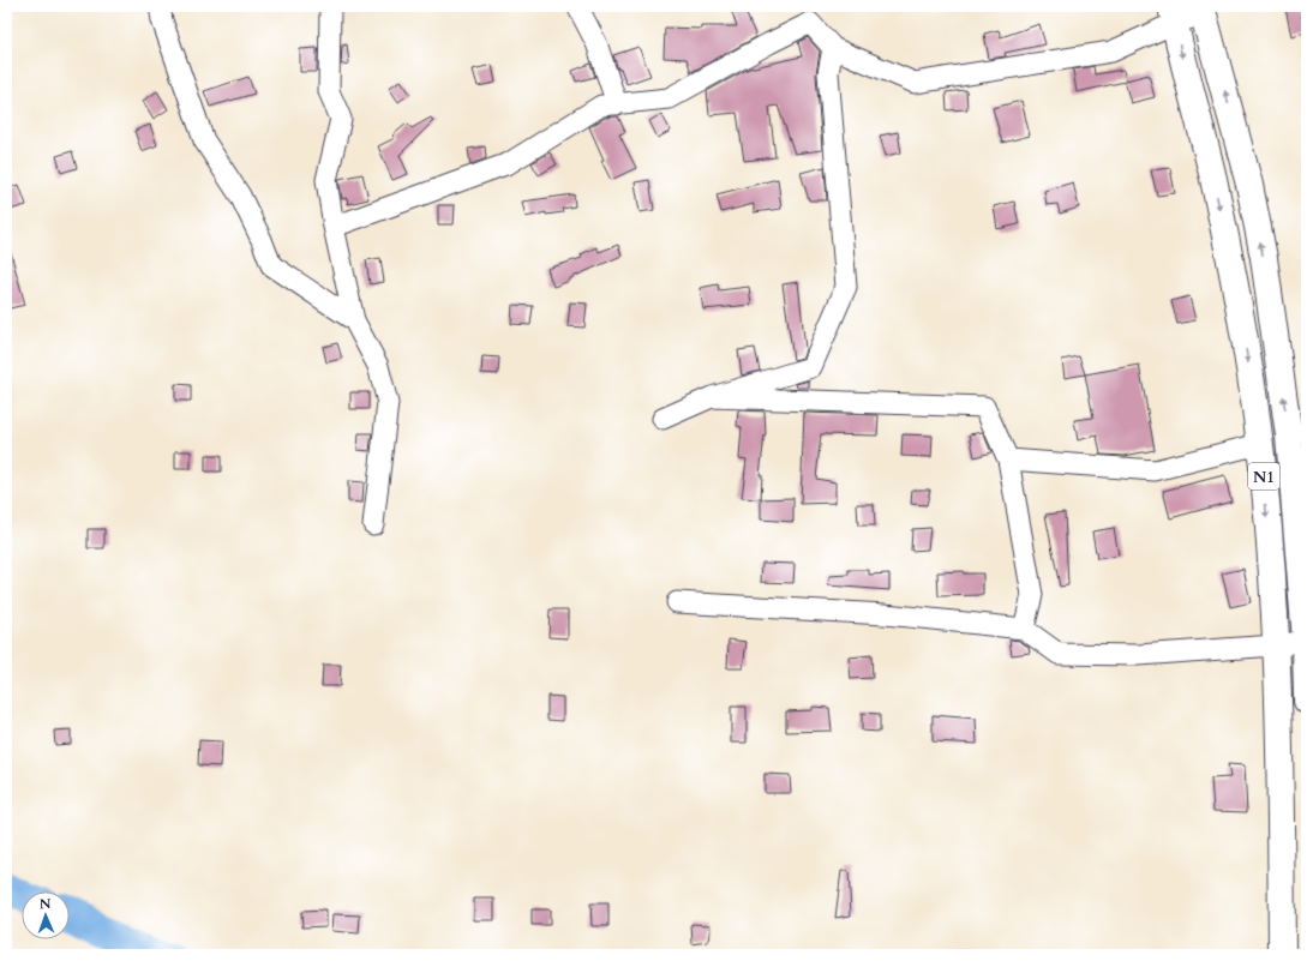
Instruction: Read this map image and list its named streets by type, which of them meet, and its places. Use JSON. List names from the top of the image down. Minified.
{"streets":{"main road":["N1"]},"north":"top"}
